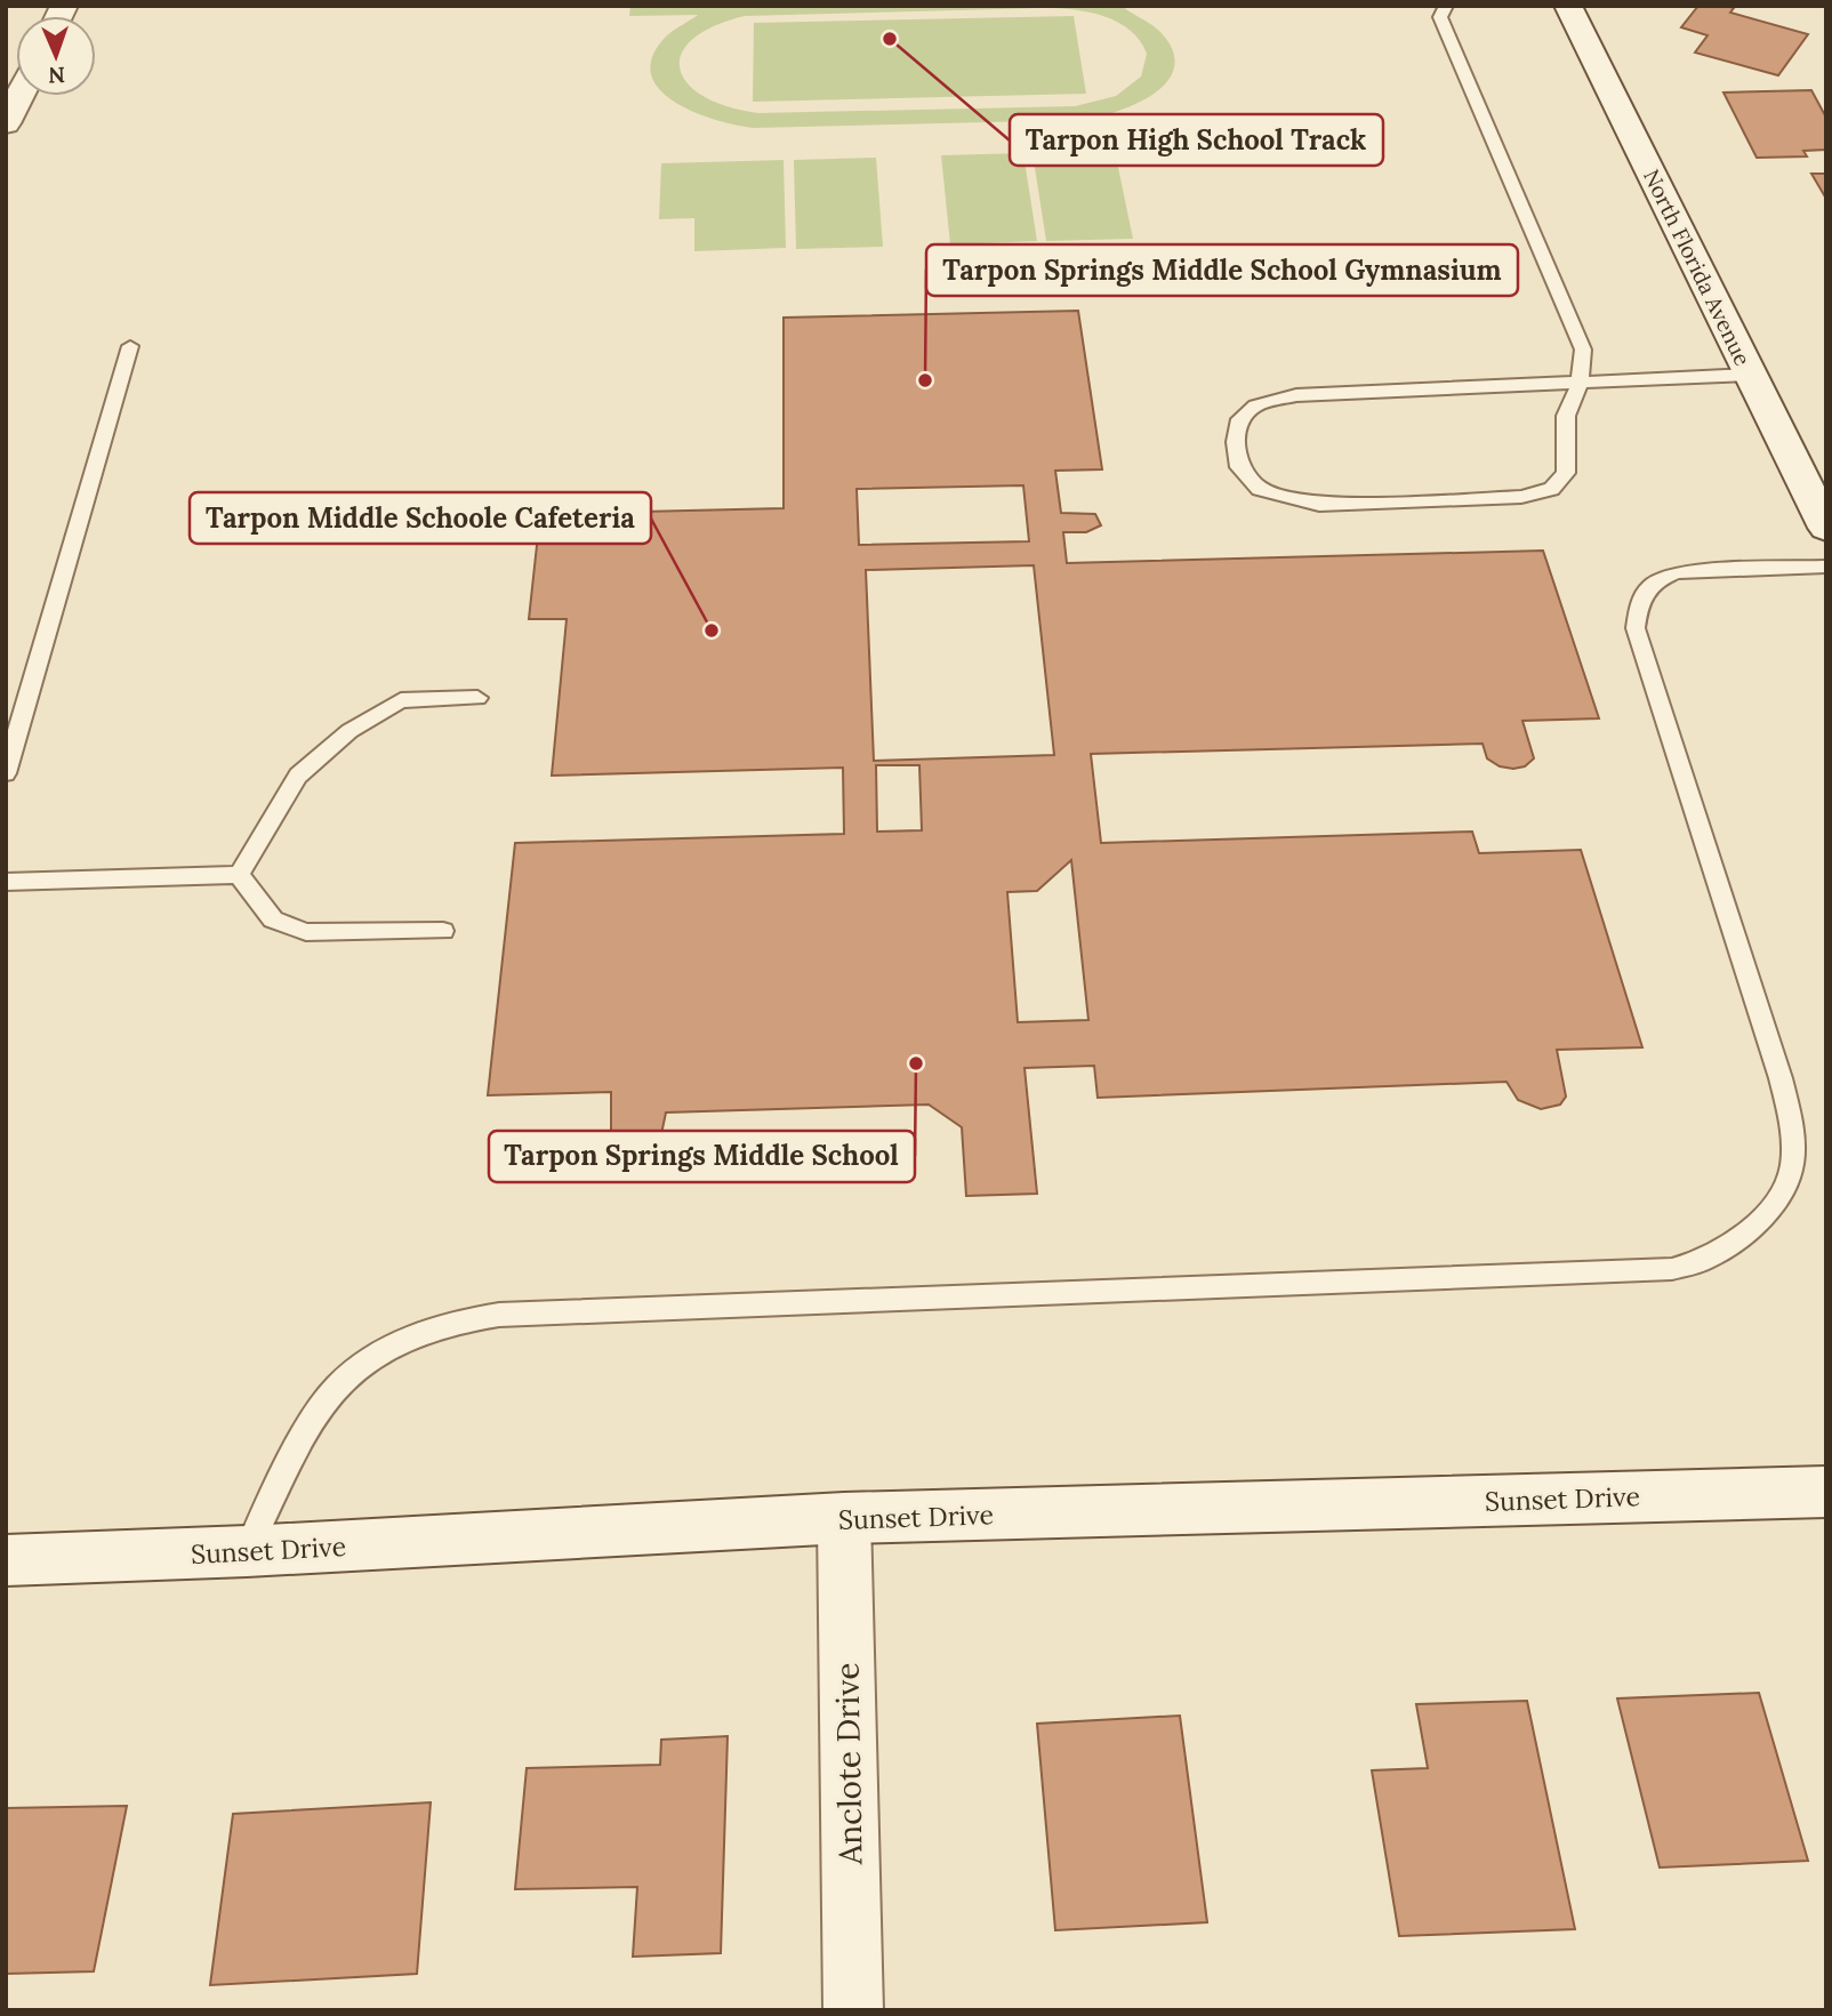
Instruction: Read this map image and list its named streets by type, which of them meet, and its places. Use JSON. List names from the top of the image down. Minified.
{"streets":{"street":["North Florida Avenue","Sunset Drive","Anclote Drive"]},"crossings":[["Sunset Drive","Anclote Drive"]],"places":["Tarpon High School Track","Tarpon Springs Middle School Gymnasium","Tarpon Middle Schoole Cafeteria","Tarpon Springs Middle School"],"north":"bottom"}
